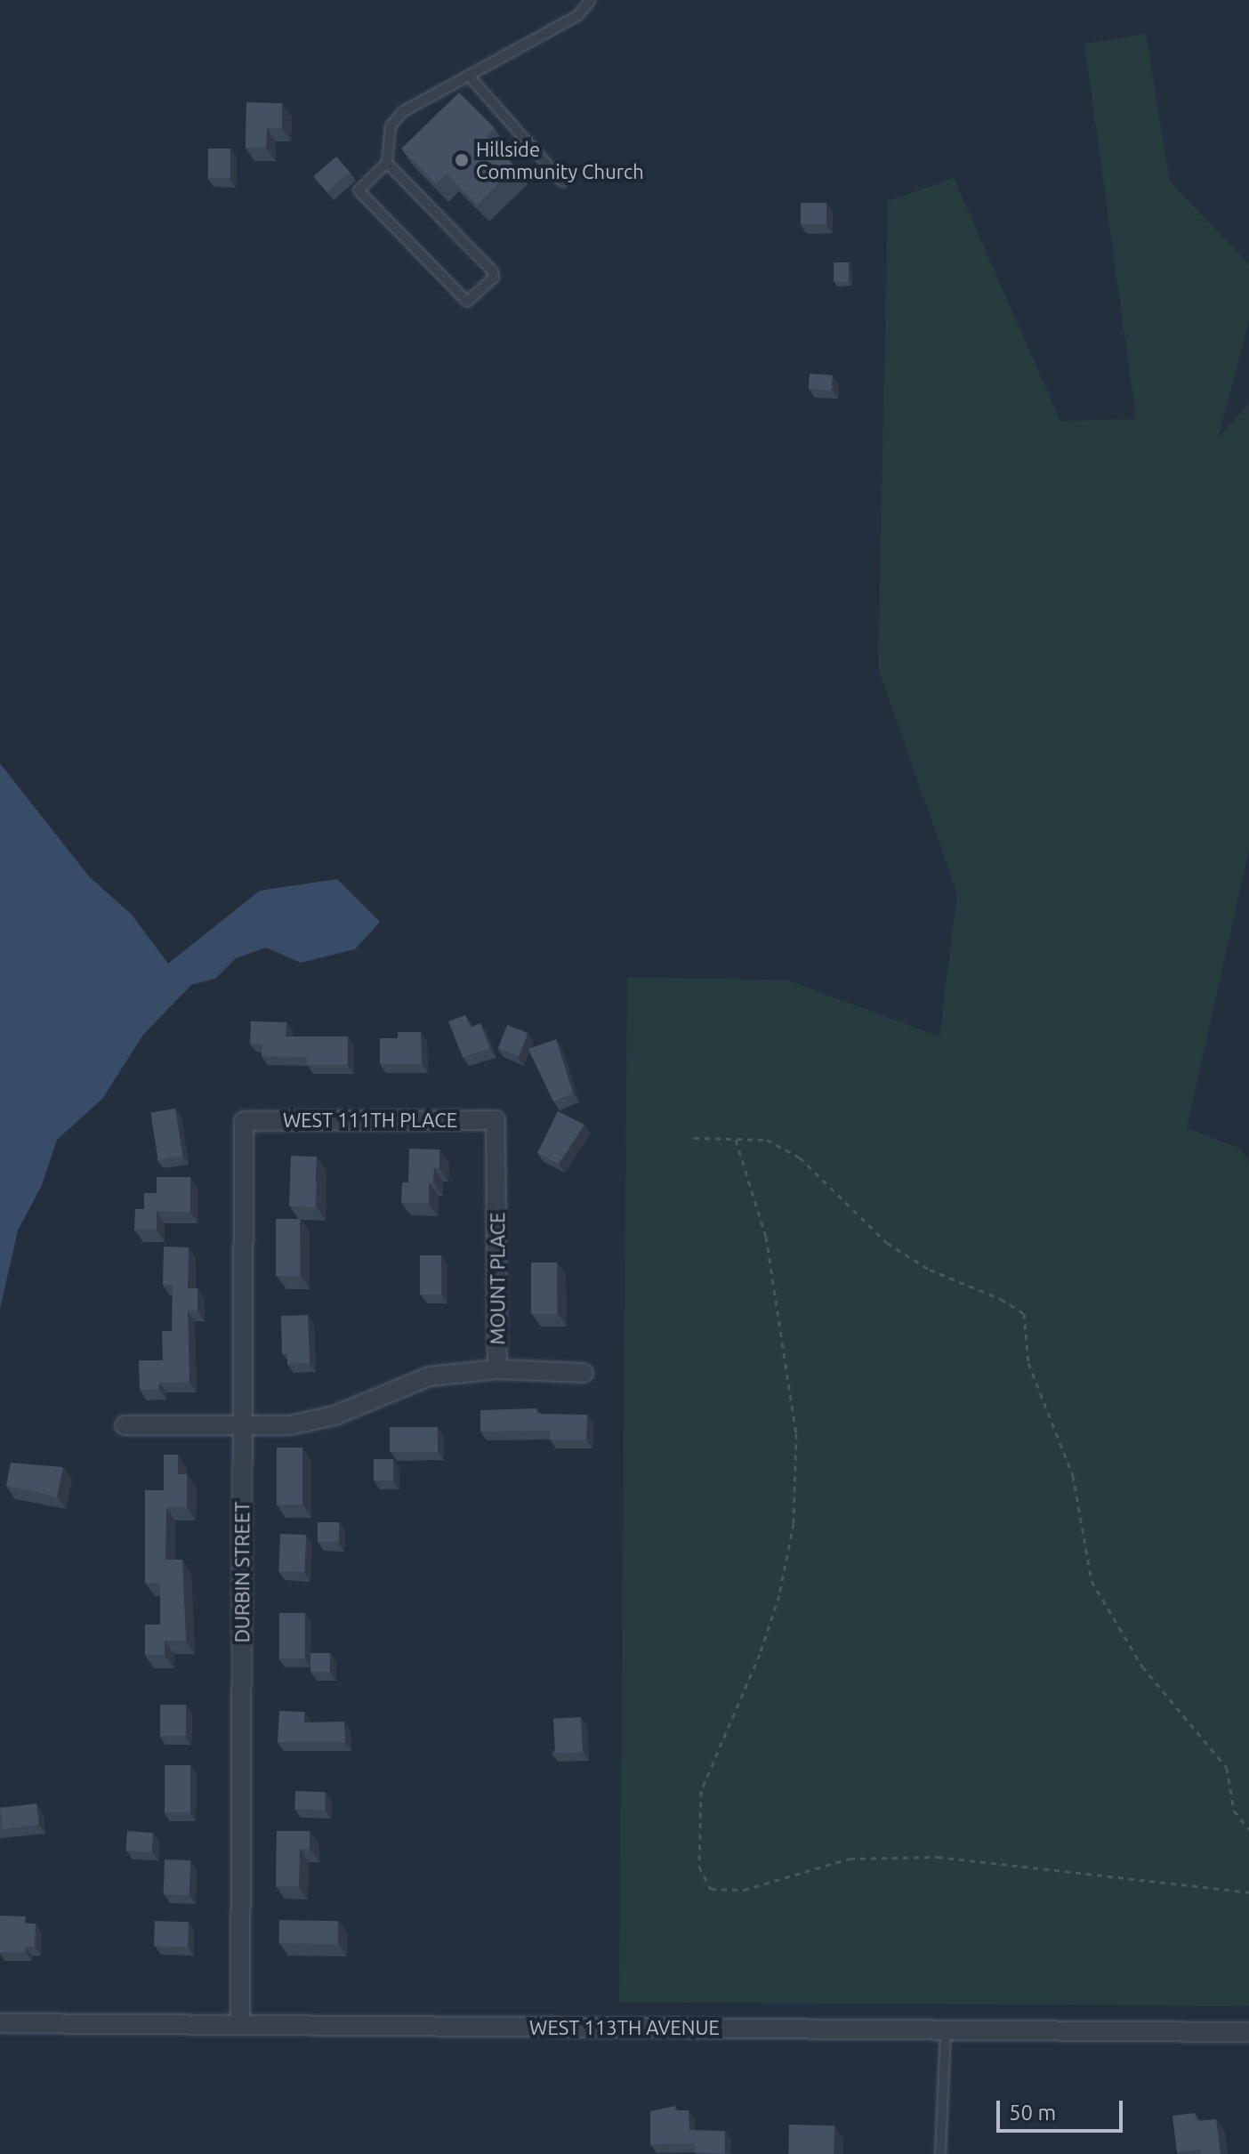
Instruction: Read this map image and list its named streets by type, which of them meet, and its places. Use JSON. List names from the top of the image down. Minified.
{"streets":{"street":["WEST 111TH PLACE","MOUNT PLACE","DURBIN STREET","WEST 113TH AVENUE"]},"crossings":[["WEST 111TH PLACE","MOUNT PLACE"],["WEST 111TH PLACE","DURBIN STREET"],["MOUNT PLACE","DURBIN STREET"],["DURBIN STREET","WEST 113TH AVENUE"]],"places":["Hillside Community Church"],"scale_bar":"50 m"}
